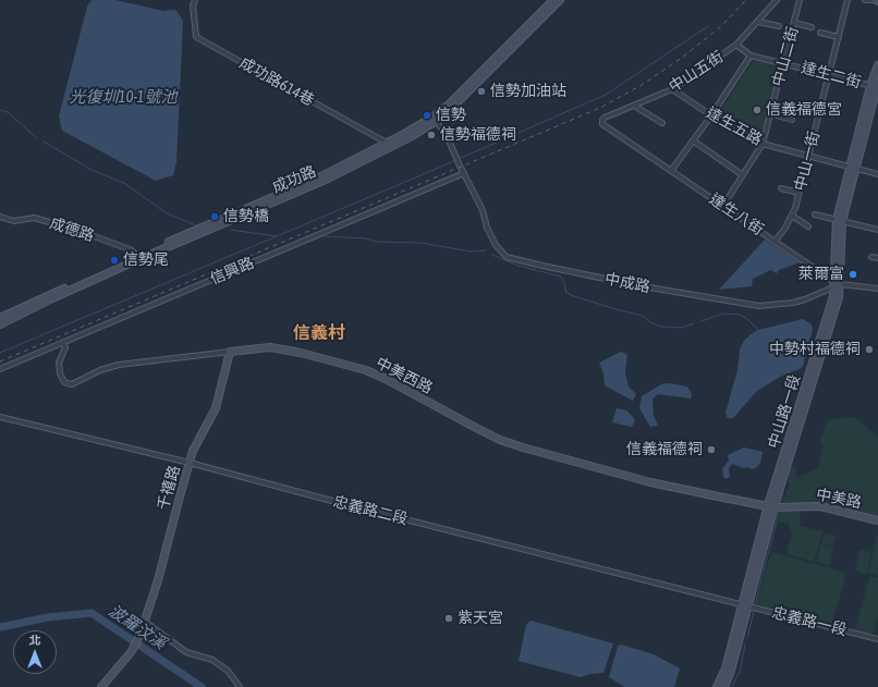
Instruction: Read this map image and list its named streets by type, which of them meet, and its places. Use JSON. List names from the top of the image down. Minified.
{"streets":{"street":["中山二街","中山五街","達生二街","成功路614巷","達生五路","中山一街","成功路","達生八街","成德路","信興路","中成路","中美西路","中山路一段","千禧路","中美路","忠義路二段","忠義路一段"]},"crossings":[["中山二街","達生二街"],["中山二街","達生五路"],["中山二街","達生八街"],["中山五街","達生二街"],["中山五街","達生五路"],["中山五街","達生八街"],["達生二街","中山一街"],["達生二街","中山路一段"],["成功路614巷","成功路"],["達生五路","中山一街"],["達生五路","中山路一段"],["中山一街","達生八街"],["成功路","成德路"],["成功路","中成路"],["達生八街","中成路"],["達生八街","中山路一段"],["信興路","中成路"],["信興路","中美西路"],["中成路","中山路一段"],["中美西路","中山路一段"],["中美西路","千禧路"],["中美西路","中美路"],["中山路一段","中美路"],["中山路一段","忠義路二段"],["中山路一段","忠義路一段"],["千禧路","忠義路二段"],["忠義路二段","忠義路一段"]],"districts":["信義村"],"water":["光復圳10-1號池","波羅汶溪"],"places":["信勢加油站","信義福德宮","信勢","信勢福德祠","信勢橋","信勢尾","萊爾富","中勢村福德祠","信義福德祠","紫天宮"],"north":"top"}
